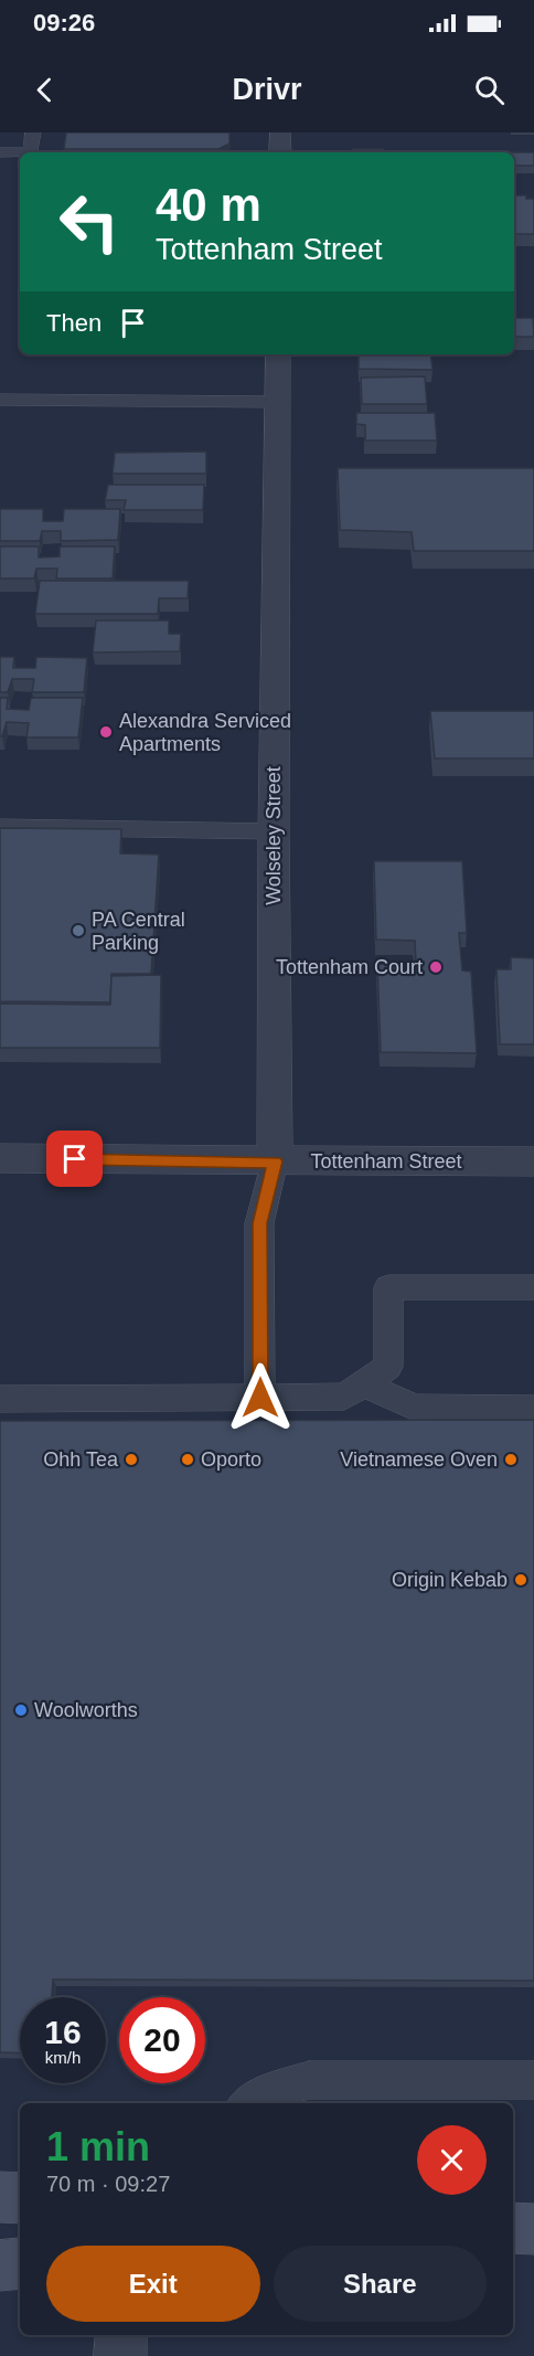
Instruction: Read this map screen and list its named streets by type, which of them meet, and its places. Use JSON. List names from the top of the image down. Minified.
{"streets":{"street":["Wolseley Street","Tottenham Street"]},"crossings":[["Wolseley Street","Tottenham Street"]],"places":["Alexandra Serviced Apartments","PA Central Parking","Tottenham Court","Ohh Tea","Oporto","Vietnamese Oven","Origin Kebab","Woolworths"],"page":{"status":"09:26","header":"Drivr","turn":["40 m","Tottenham Street"],"then":"Then","speed":"16 km/h","limit":"20","heading":["1 min","70 m · 09:27"],"buttons":["Exit","Share"]}}
